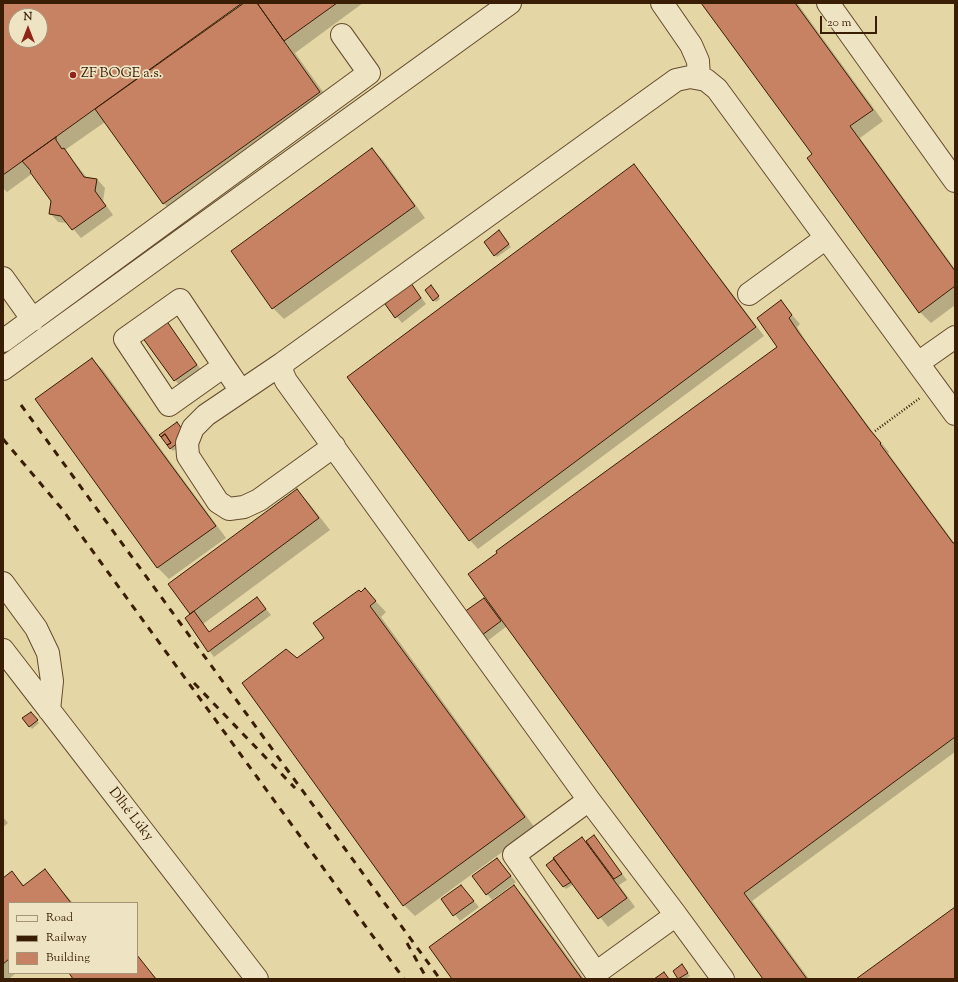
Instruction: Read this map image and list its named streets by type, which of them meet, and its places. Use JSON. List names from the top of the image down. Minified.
{"streets":{"lane":["Dlhé Lúky"]},"places":["ZF BOGE a.s."],"legend":["Road","Railway","Building"],"scale_bar":"20 m","north":"top"}
